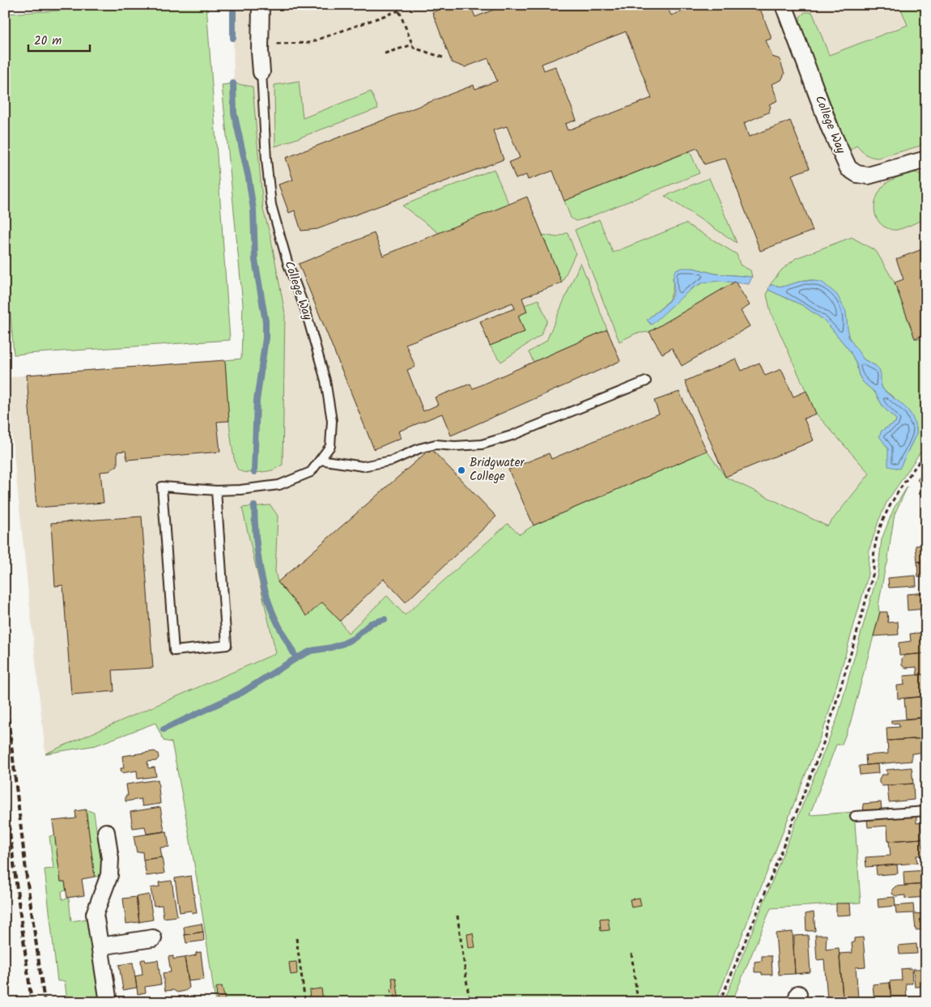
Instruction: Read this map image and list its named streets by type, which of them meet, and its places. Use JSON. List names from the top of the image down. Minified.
{"streets":{"street":["College Way"]},"places":["Bridgwater College"],"scale_bar":"20 m"}
